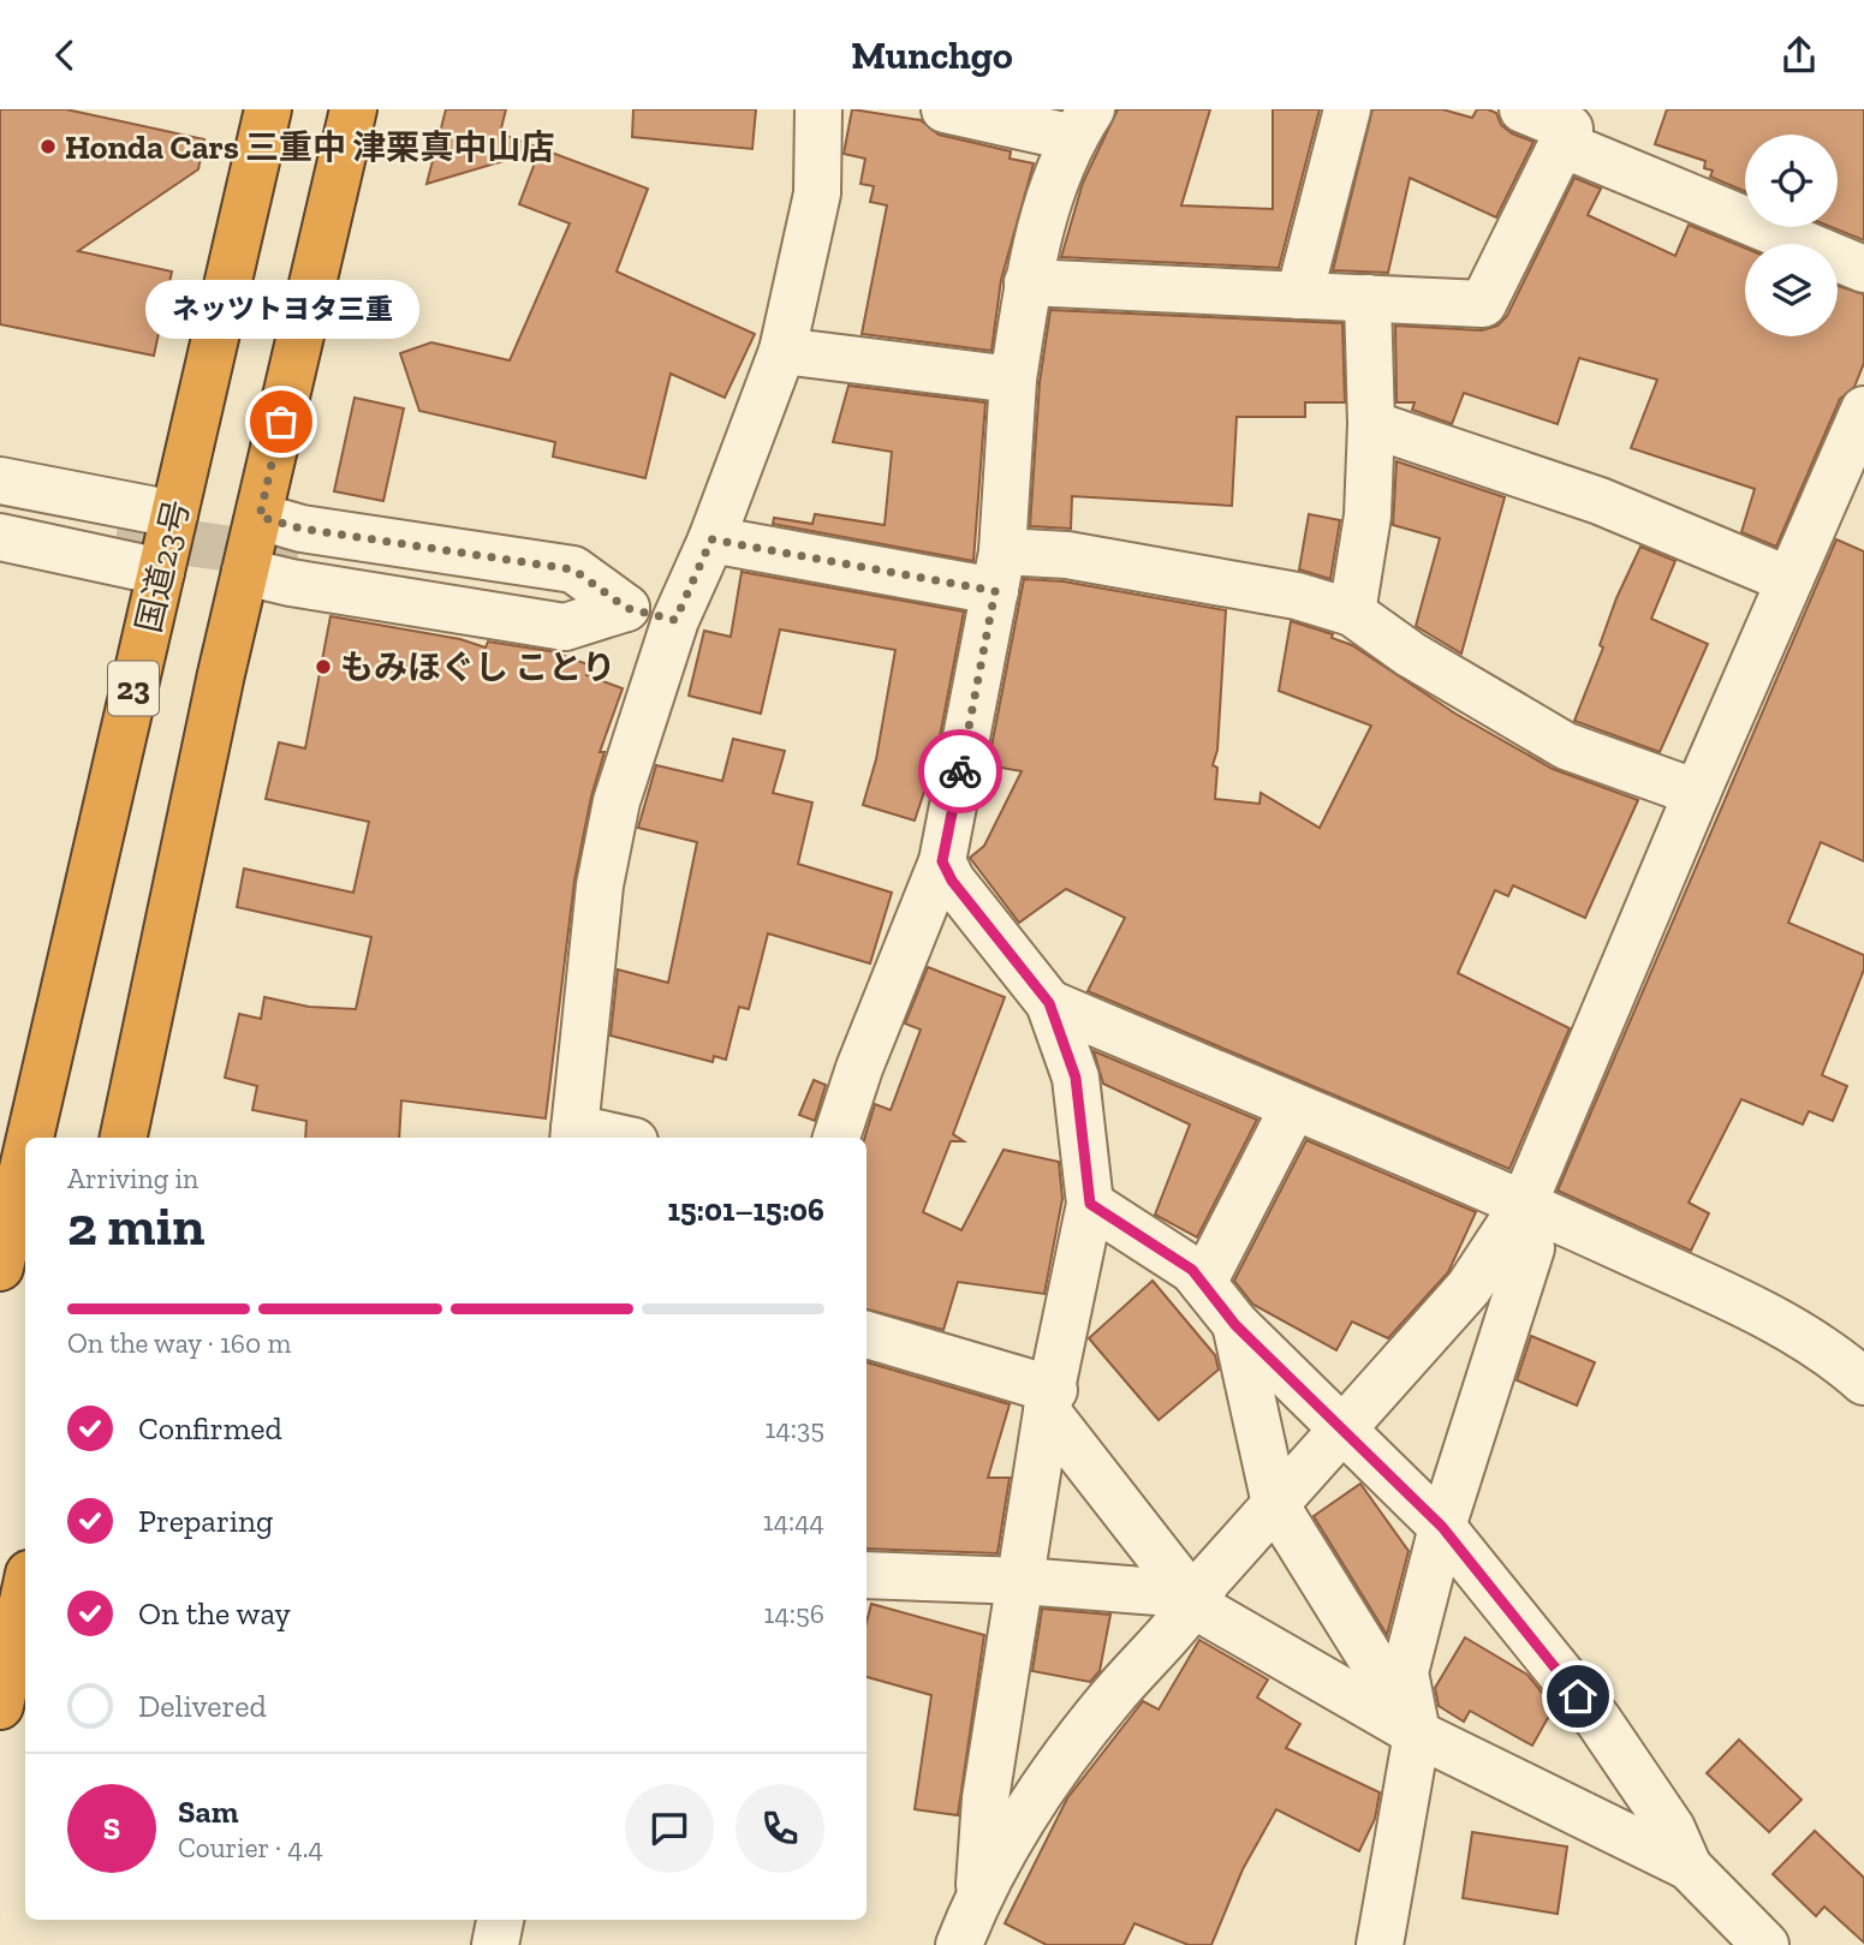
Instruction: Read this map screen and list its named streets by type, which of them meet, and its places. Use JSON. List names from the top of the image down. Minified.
{"streets":{"highway":["国道23号","23"]},"places":["Honda Cars 三重中 津栗真中山店","ネッツトヨタ三重","もみほぐし ことり"],"page":{"header":"Munchgo","bubble":"ネッツトヨタ三重","heading":["2 min","Arriving in","15:01–15:06"],"panel":["Sam","Courier · 4.4"],"bar":"On the way · 160 m","list":[["Confirmed","14:35"],["Preparing","14:44"],["On the way","14:56"],"Delivered"],"round":"S"}}
